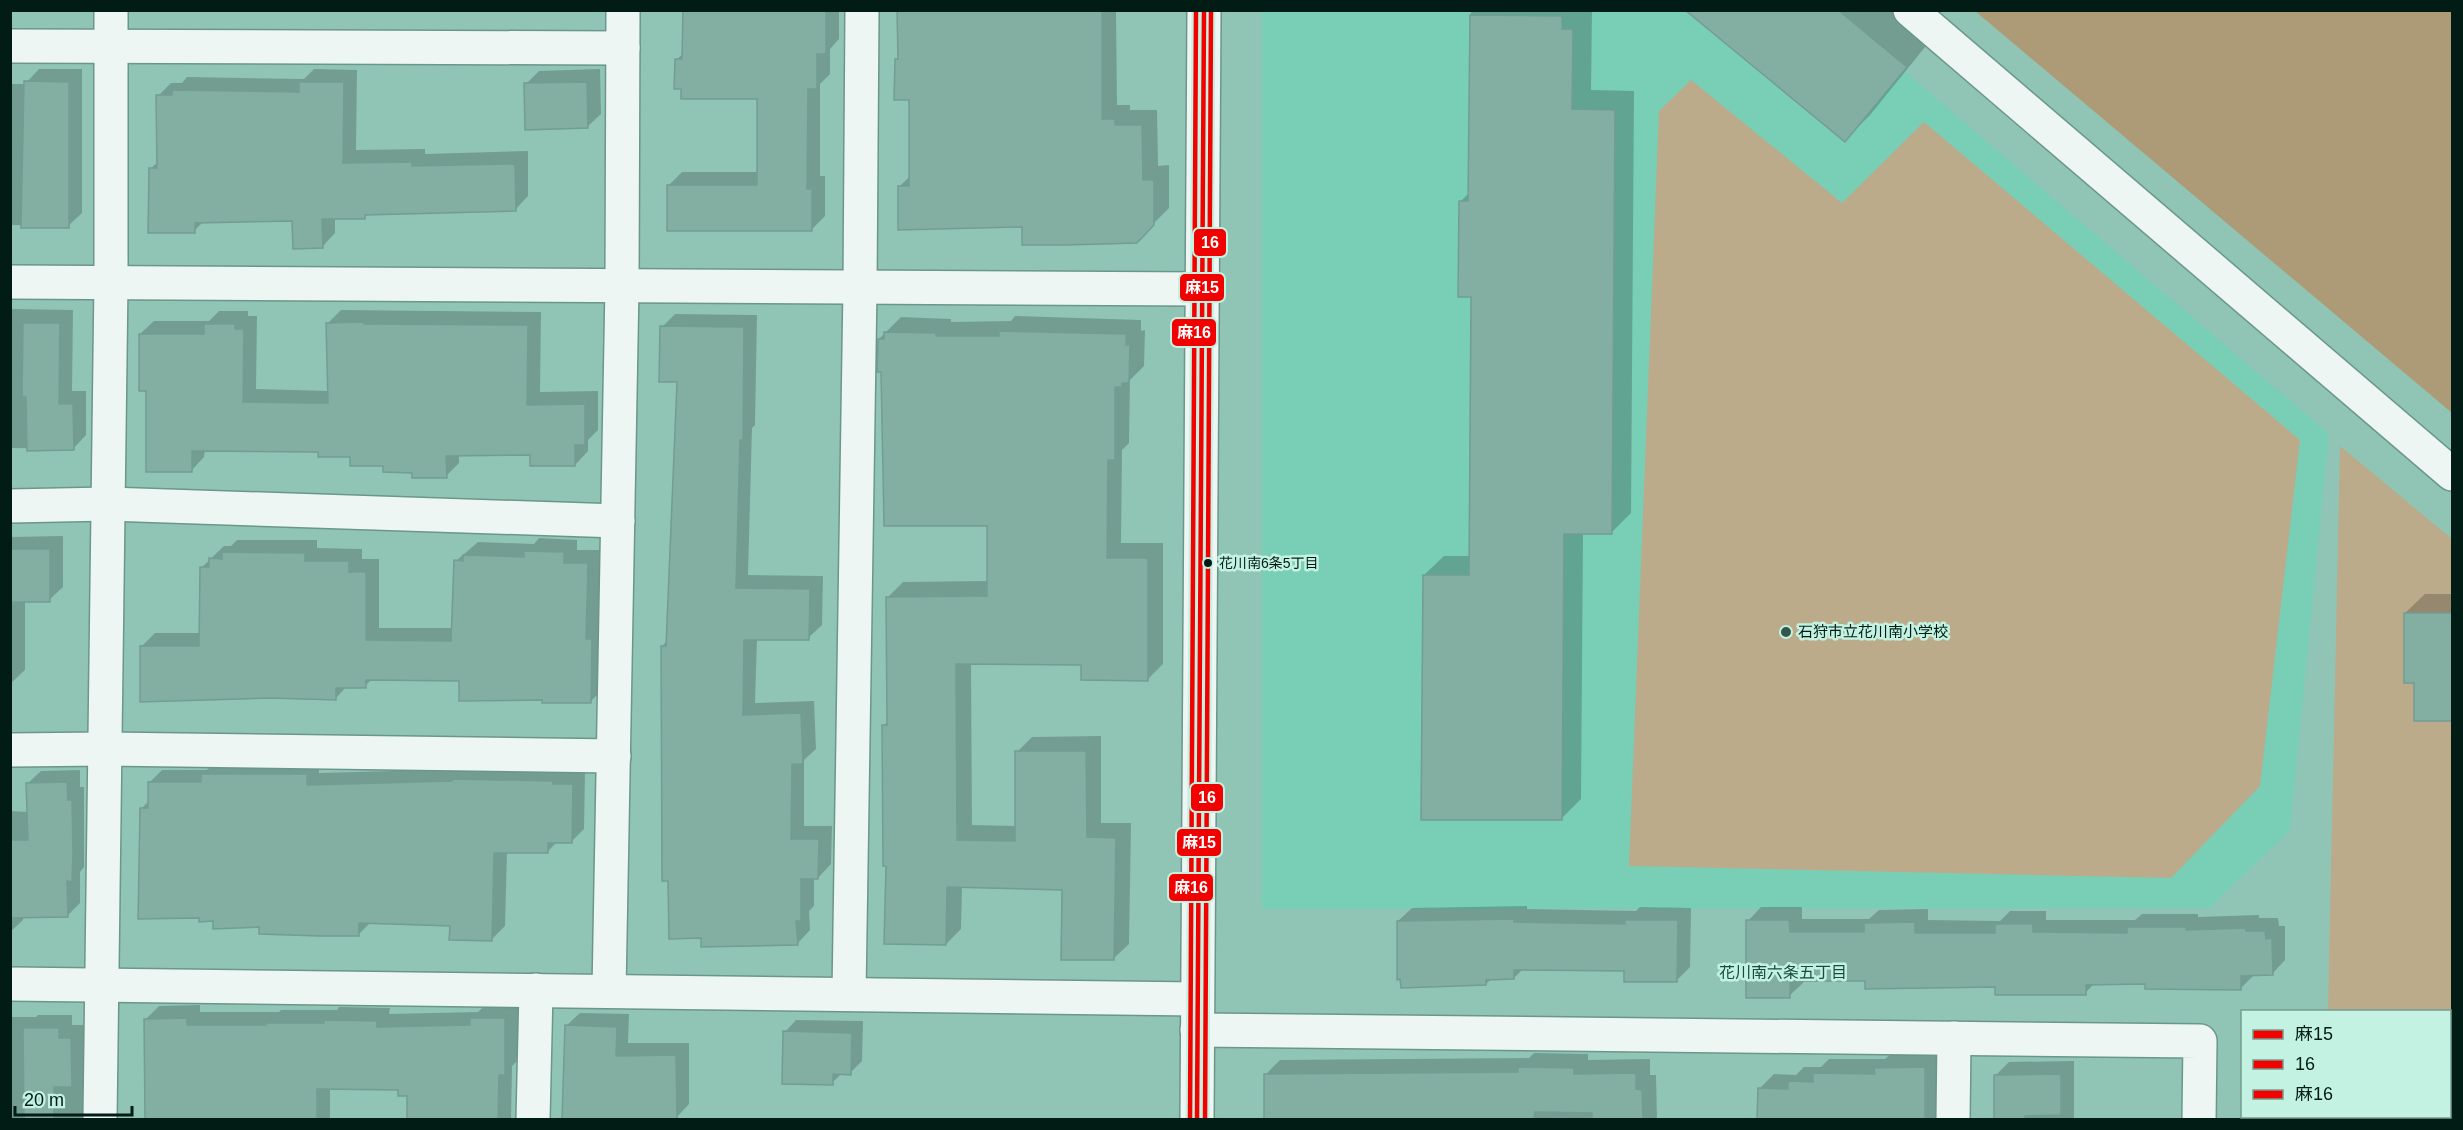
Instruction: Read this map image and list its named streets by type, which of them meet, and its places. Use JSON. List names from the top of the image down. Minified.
{"districts":["花川南六条五丁目"],"places":["花川南6条5丁目","石狩市立花川南小学校"],"lines":["transit line 麻15","transit line 16","transit line 麻16"],"legend":["麻15","16","麻16"],"scale_bar":"20 m"}
